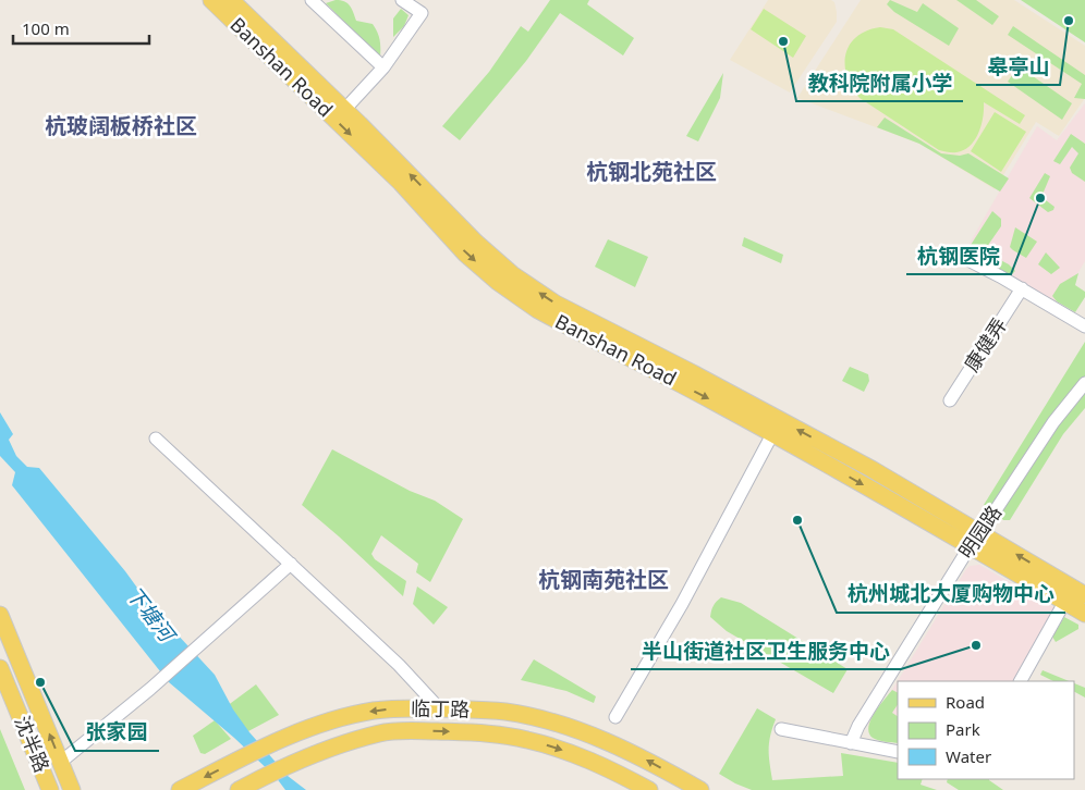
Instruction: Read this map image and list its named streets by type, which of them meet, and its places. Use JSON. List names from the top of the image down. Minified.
{"streets":{"main road":["Banshan Road","临丁路","沈半路"],"street":["康健弄","明园路"]},"crossings":[["Banshan Road","明园路"]],"districts":["杭玻阔板桥社区","杭钢北苑社区","杭钢南苑社区"],"water":["下塘河"],"places":["皋亭山","教科院附属小学","杭钢医院","杭州城北大厦购物中心","半山街道社区卫生服务中心","张家园"],"legend":["Road","Park","Water"],"scale_bar":"100 m"}
